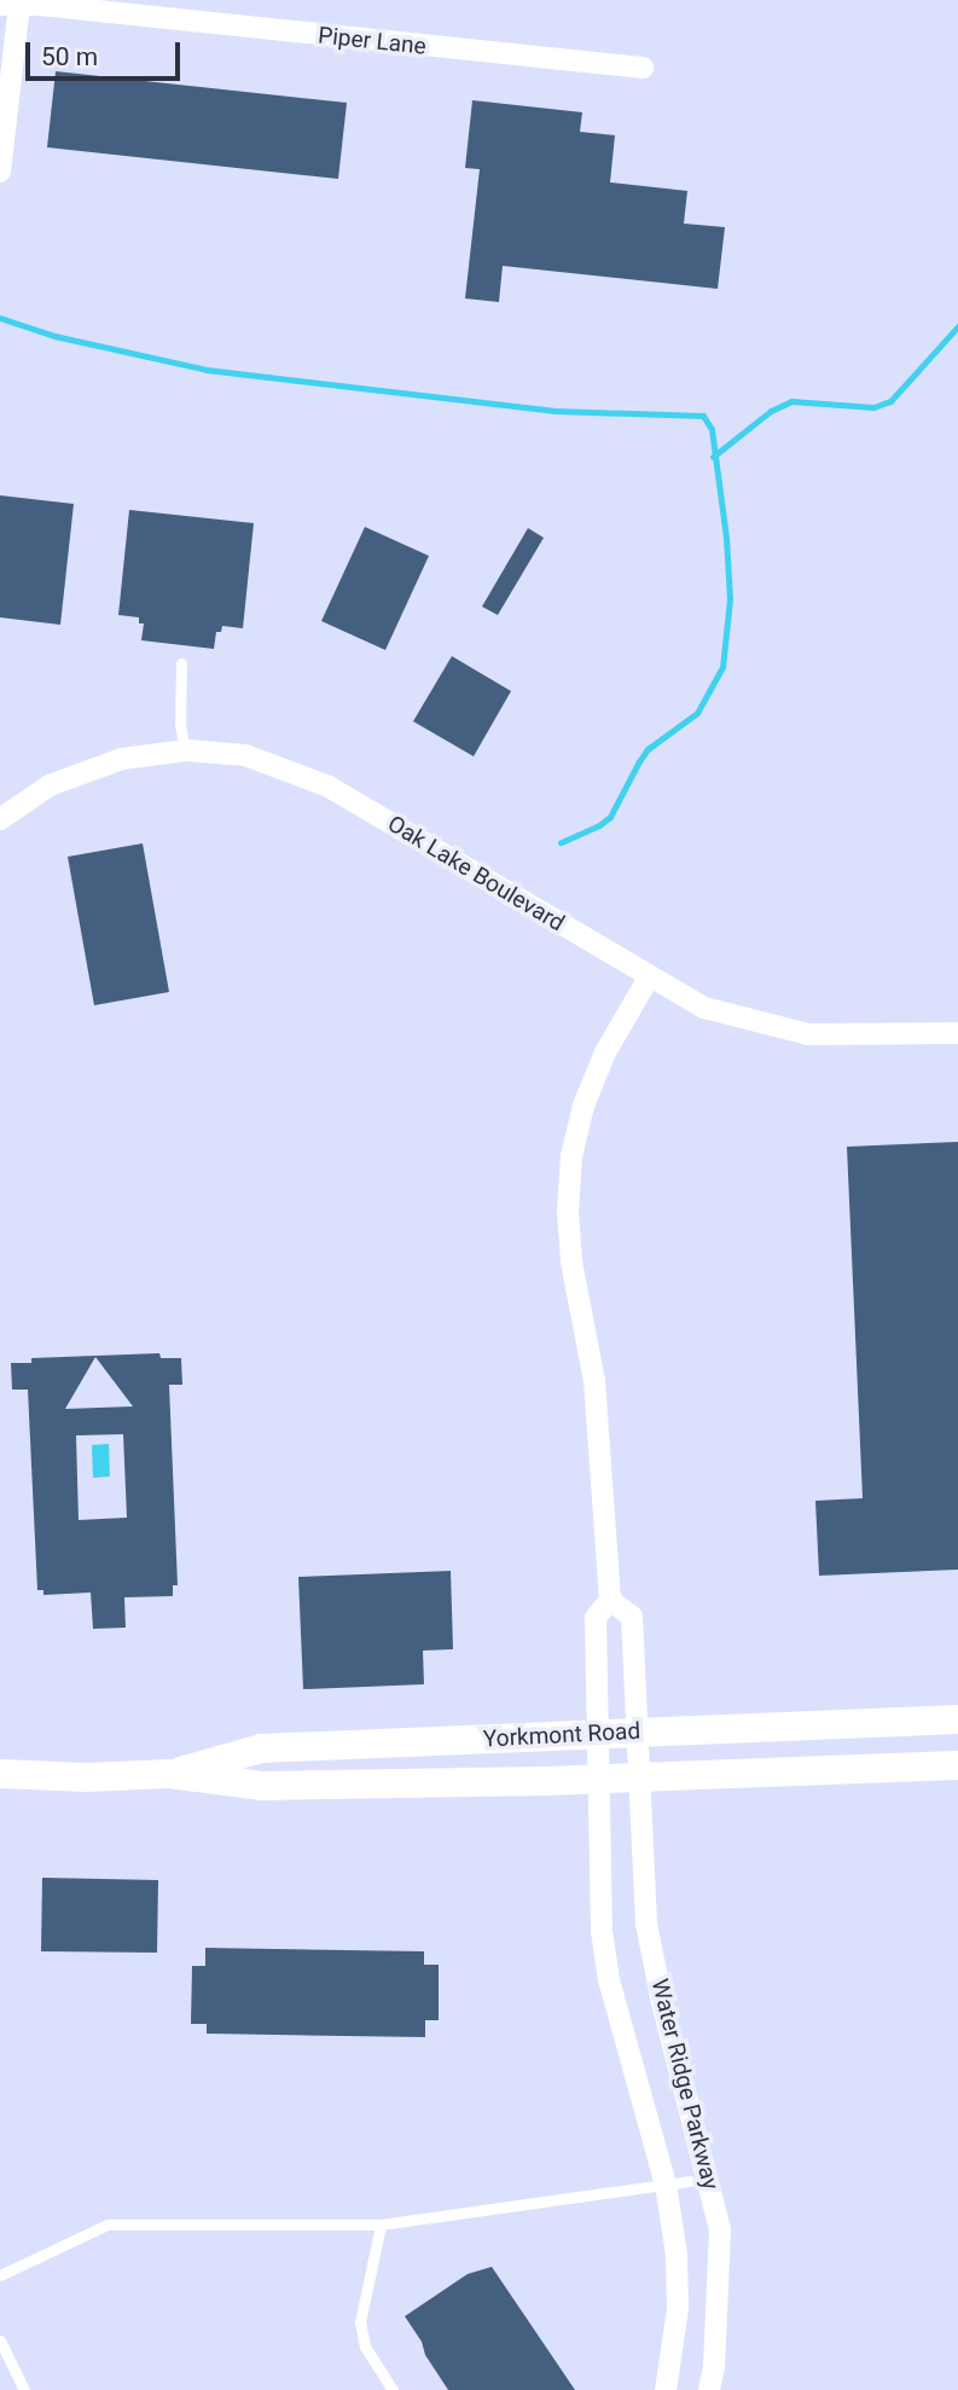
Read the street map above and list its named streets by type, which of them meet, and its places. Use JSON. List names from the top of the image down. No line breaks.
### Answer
{"streets":{"street":["Piper Lane","Oak Lake Boulevard","Yorkmont Road","Water Ridge Parkway"]},"crossings":[["Yorkmont Road","Water Ridge Parkway"]],"scale_bar":"50 m"}
